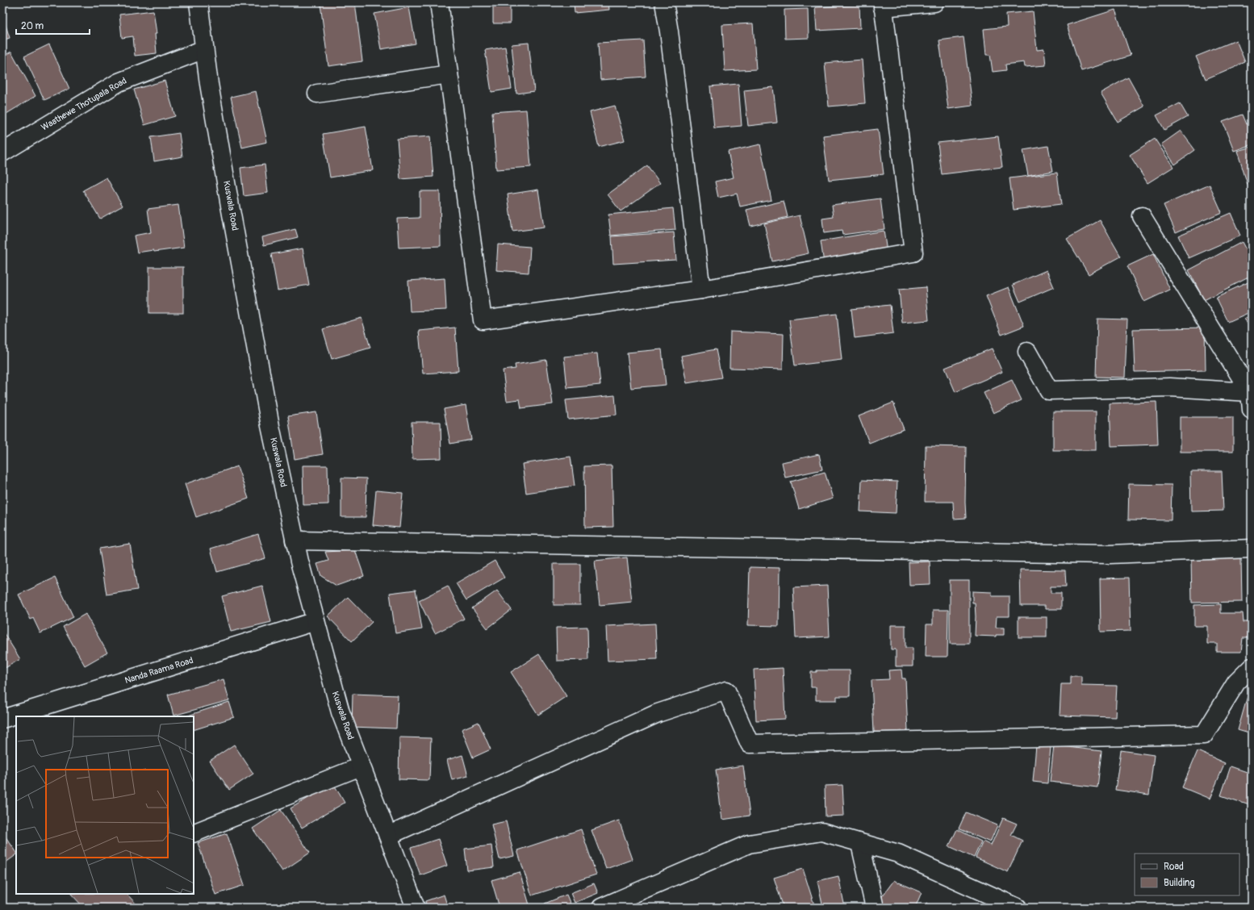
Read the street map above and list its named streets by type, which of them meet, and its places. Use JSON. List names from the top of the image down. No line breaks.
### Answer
{"streets":{"street":["Waathewe Thotupala Road","Kuswala Road","Nanda Raama Road"]},"crossings":[["Waathewe Thotupala Road","Kuswala Road"],["Kuswala Road","Nanda Raama Road"]],"legend":["Road","Building"],"scale_bar":"20 m"}
